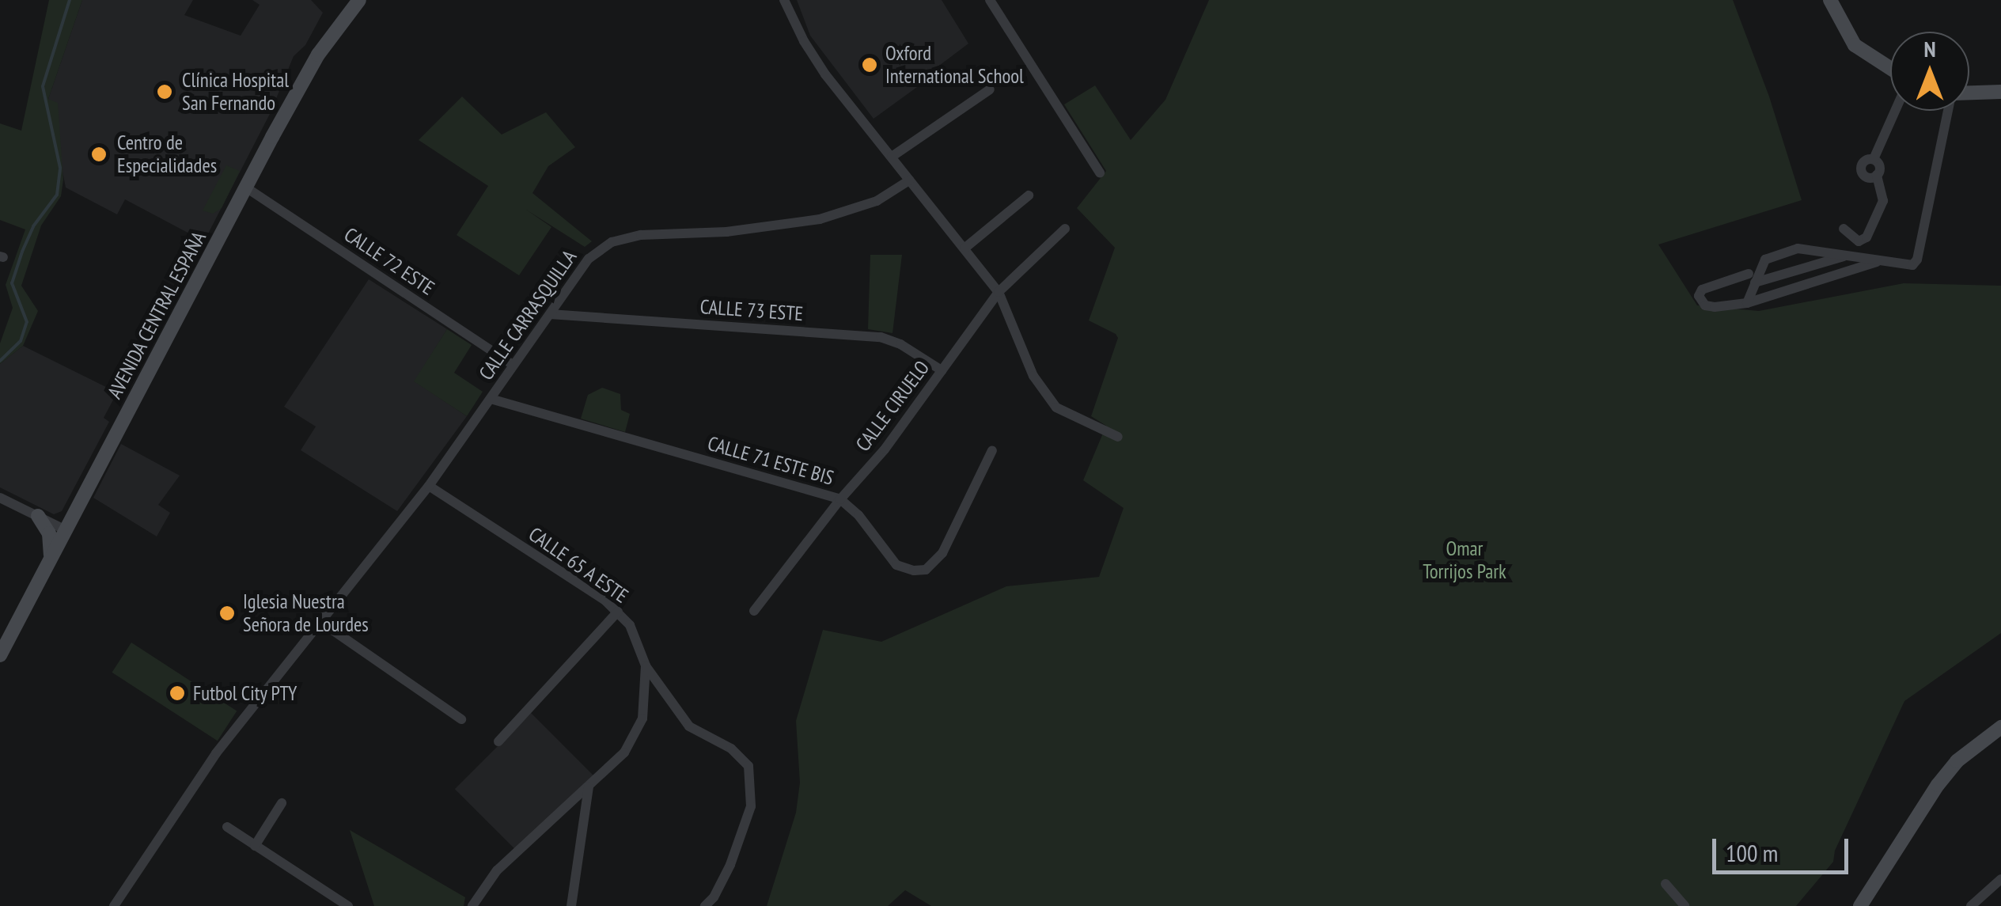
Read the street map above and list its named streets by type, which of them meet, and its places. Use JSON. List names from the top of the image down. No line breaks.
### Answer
{"streets":{"main road":["AVENIDA CENTRAL ESPAÑA"],"street":["CALLE 72 ESTE","CALLE 73 ESTE","CALLE CARRASQUILLA","CALLE CIRUELO","CALLE 71 ESTE BIS","CALLE 65 A ESTE"]},"crossings":[["CALLE 72 ESTE","AVENIDA CENTRAL ESPAÑA"],["CALLE 72 ESTE","CALLE CARRASQUILLA"],["CALLE 73 ESTE","CALLE CARRASQUILLA"],["CALLE 73 ESTE","CALLE CIRUELO"],["CALLE CARRASQUILLA","CALLE 71 ESTE BIS"],["CALLE CARRASQUILLA","CALLE 65 A ESTE"],["CALLE CIRUELO","CALLE 71 ESTE BIS"]],"parks":["Omar Torrijos Park"],"places":["Oxford International School","Clínica Hospital San Fernando","Centro de Especialidades","Iglesia Nuestra Señora de Lourdes","Futbol City PTY"],"scale_bar":"100 m","north":"top"}
